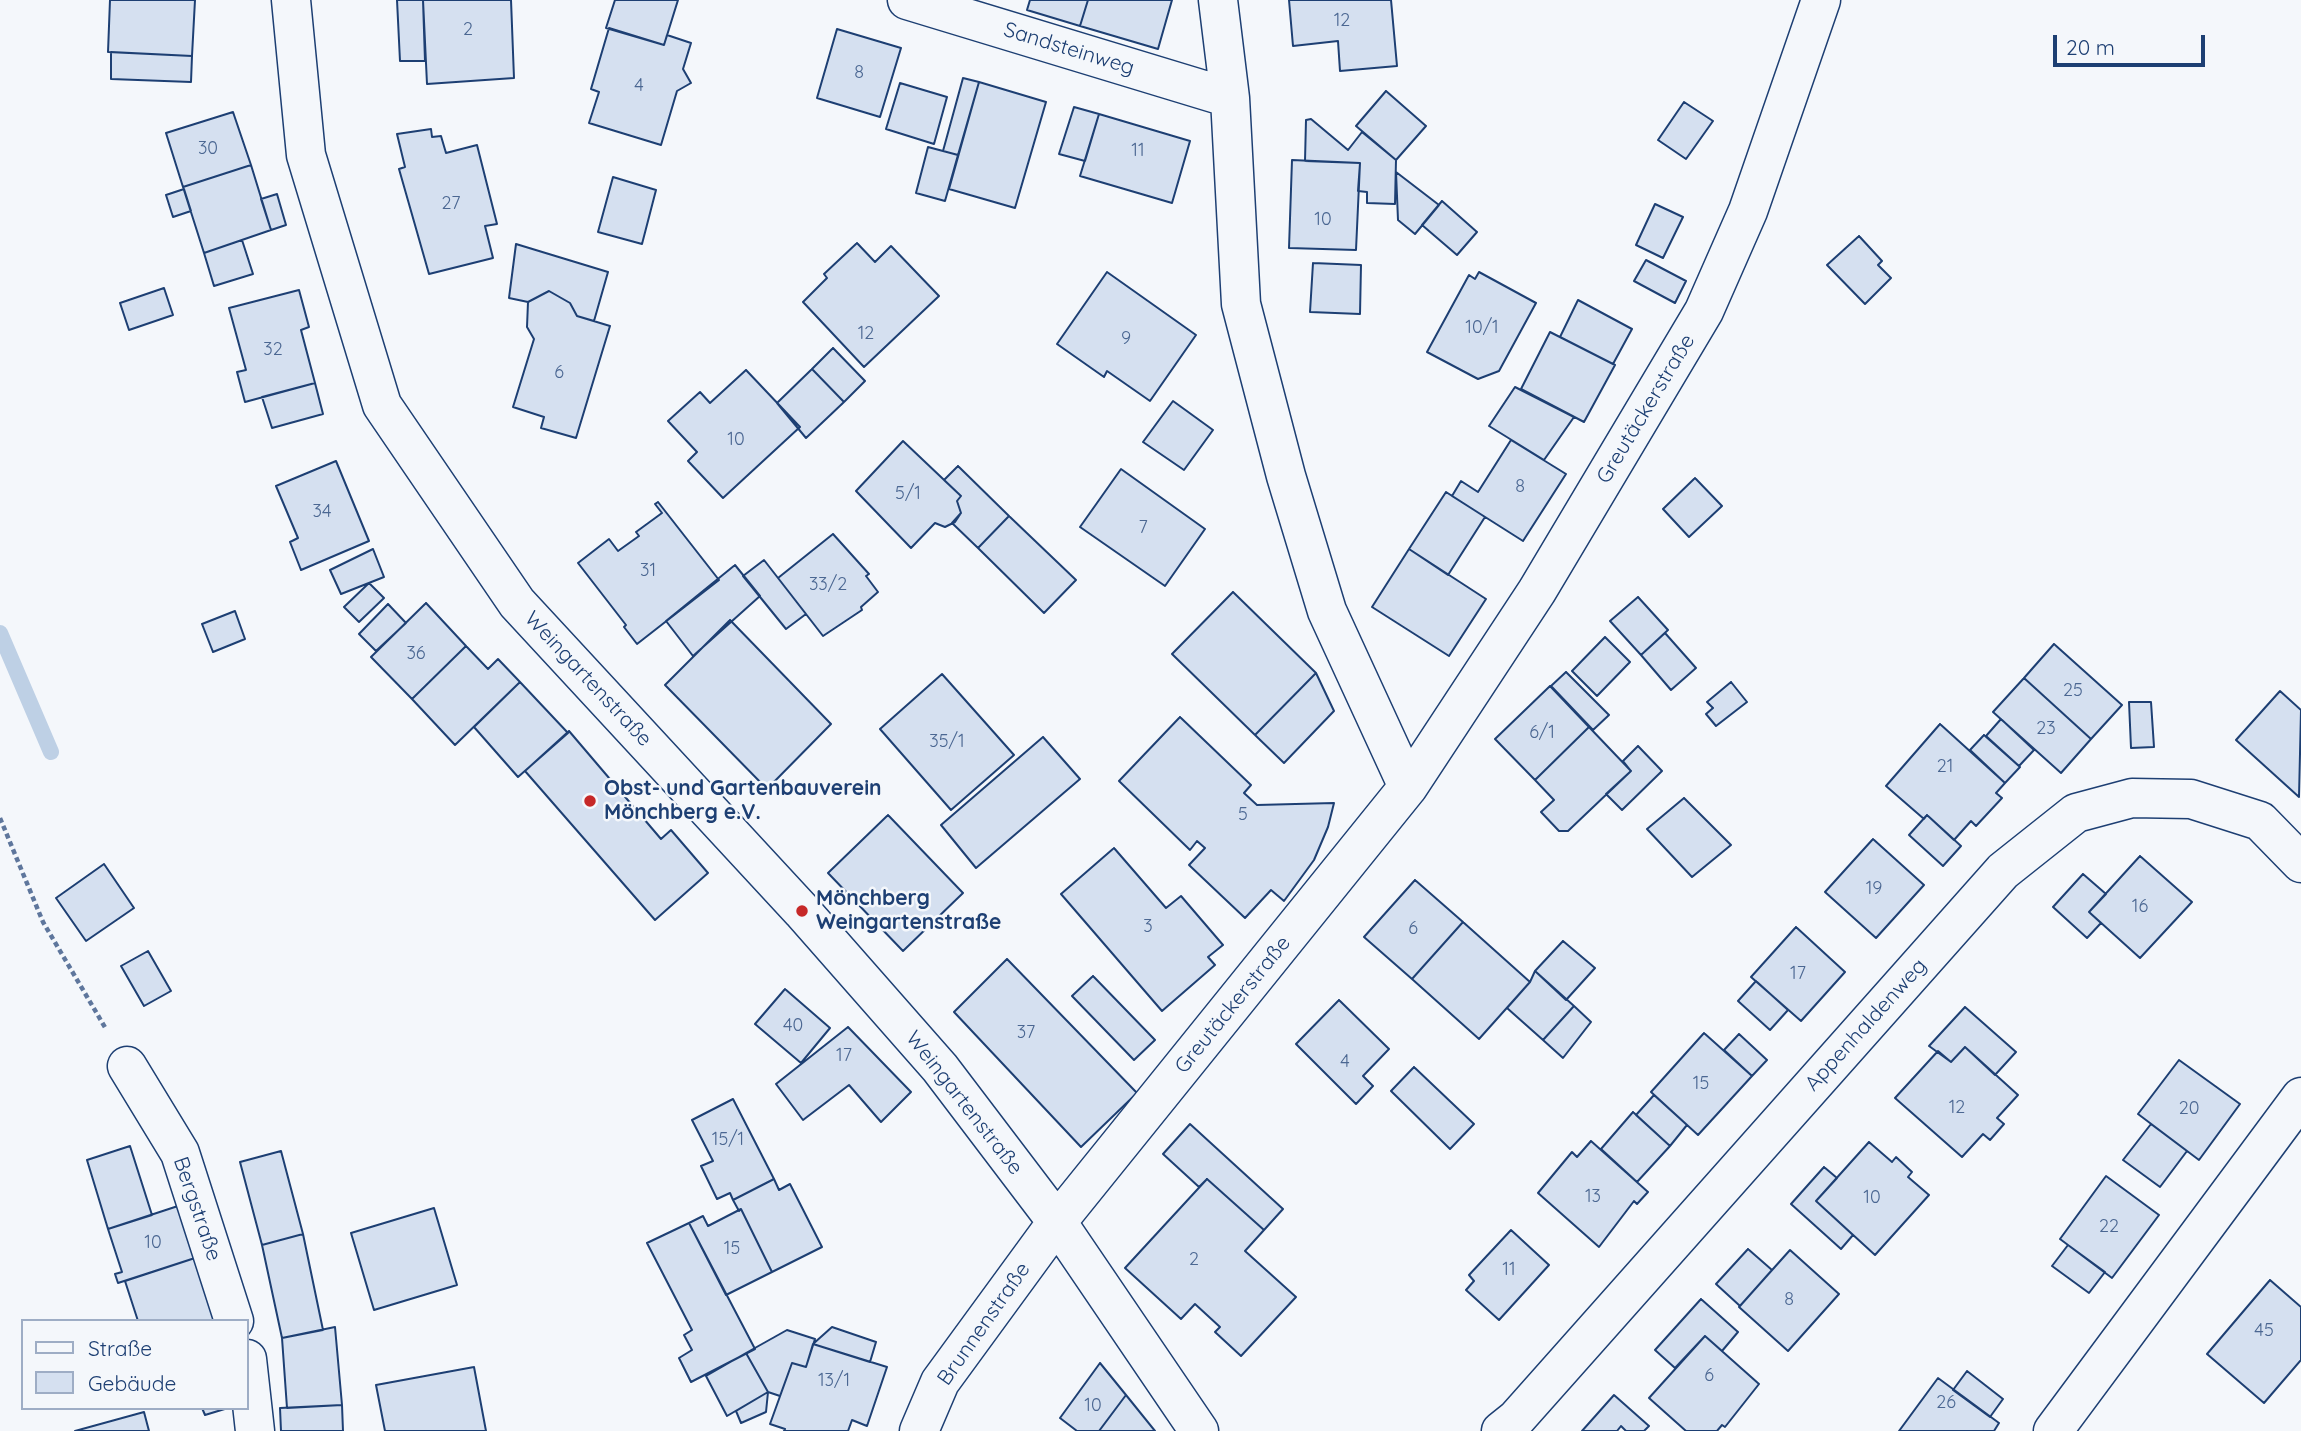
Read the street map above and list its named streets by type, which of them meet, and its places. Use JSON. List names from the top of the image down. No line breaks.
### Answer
{"streets":{"street":["Sandsteinweg","Greutäckerstraße","Weingartenstraße","Appenhaldenweg","Bergstraße","Brunnenstraße"]},"crossings":[["Greutäckerstraße","Weingartenstraße"],["Greutäckerstraße","Brunnenstraße"],["Weingartenstraße","Brunnenstraße"]],"places":["Obst- und Gartenbauverein Mönchberg e.V.","Mönchberg Weingartenstraße"],"house_numbers":["12","2","8","4","30","11","27","10","10/1","12","9","32","6","10","8","5/1","34","7","31","33/2","36","25","23","6/1","35/1","21","5","19","16","3","6","17","40","37","17","4","15","12","20","15/1","13","10","22","10","15","2","11","8","45","6","13/1","26","10"],"legend":["Straße","Gebäude"],"scale_bar":"20 m"}
